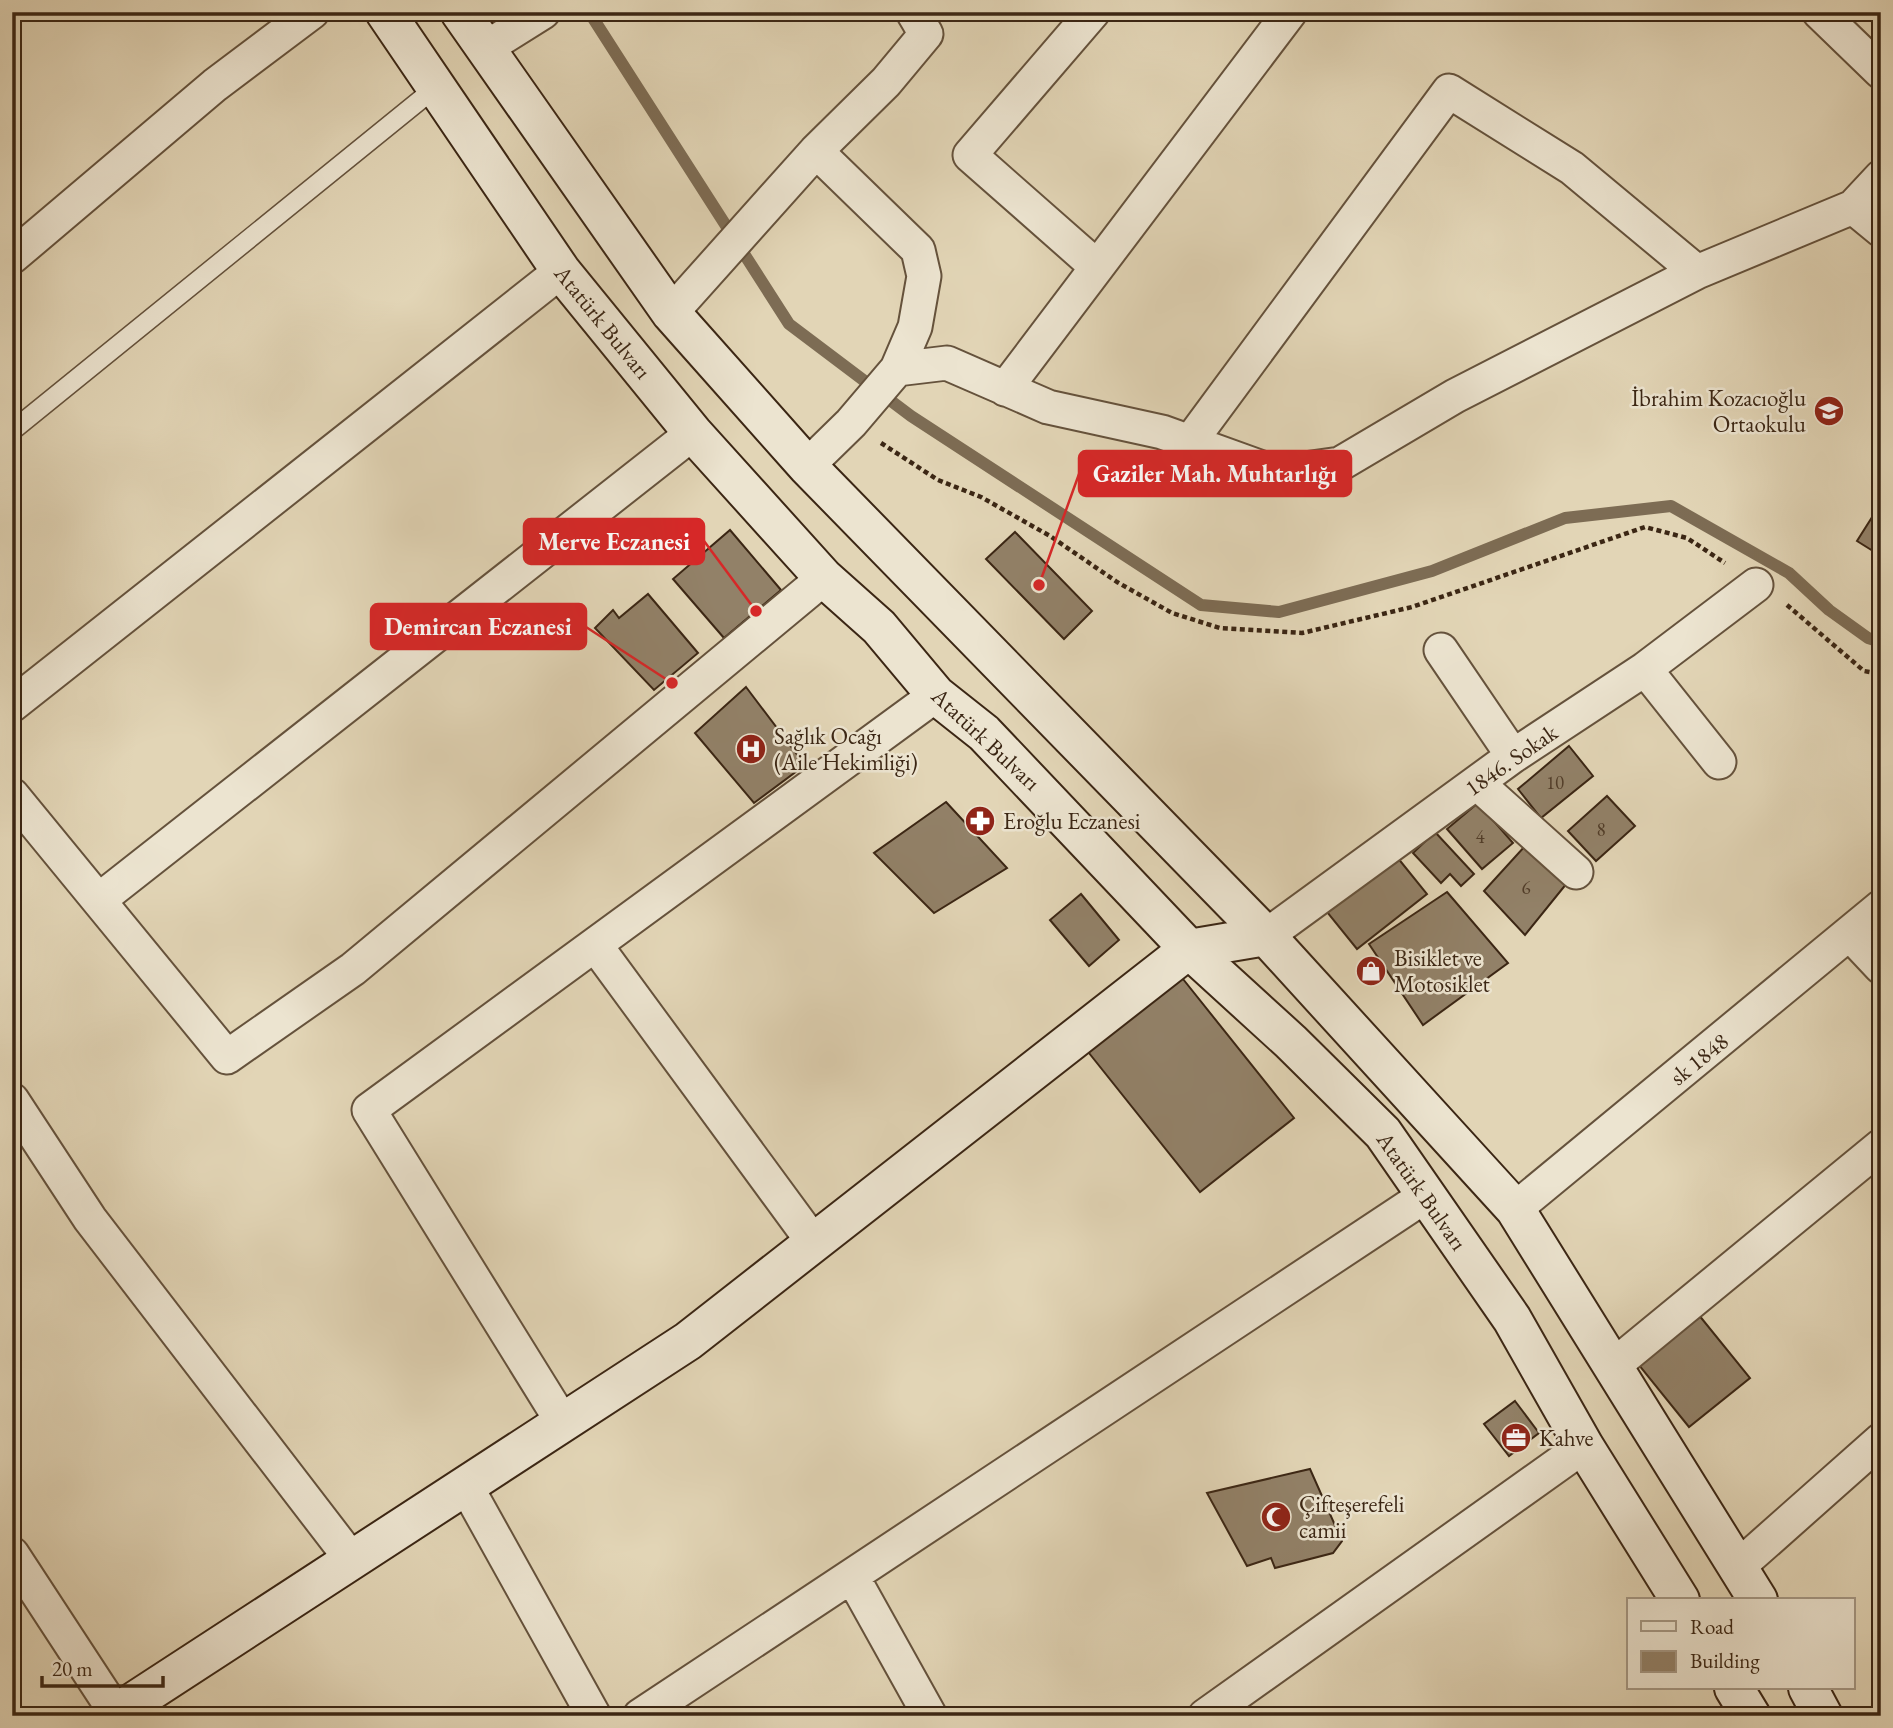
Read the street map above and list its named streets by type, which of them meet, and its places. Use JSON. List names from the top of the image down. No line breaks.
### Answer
{"streets":{"main road":["Atatürk Bulvarı"],"street":["1846. Sokak","sk 1848"]},"places":{"school or university":["İbrahim Kozacıoğlu Ortaokulu"],"other":["Gaziler Mah. Muhtarlığı","Merve Eczanesi","Demircan Eczanesi"],"hospital":["Sağlık Ocağı (Aile Hekimliği)"],"pharmacy":["Eroğlu Eczanesi"],"shop":["Bisiklet ve Motosiklet"],"office":["Kahve"],"mosque":["Çifteşerefeli camii"]},"house_numbers":["10","8","4","6"],"legend":["Road","Building"],"scale_bar":"20 m"}
